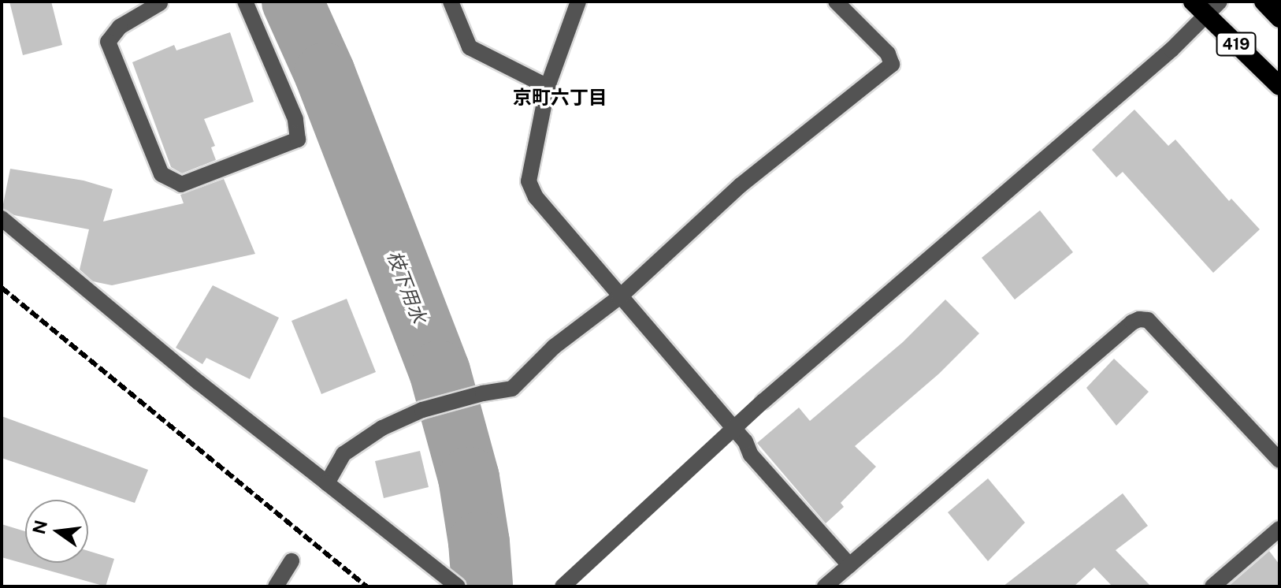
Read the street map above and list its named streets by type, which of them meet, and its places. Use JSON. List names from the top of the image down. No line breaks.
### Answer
{"streets":{"highway":["419"]},"districts":["京町六丁目"],"water":["枝下用水"],"north":"left"}
